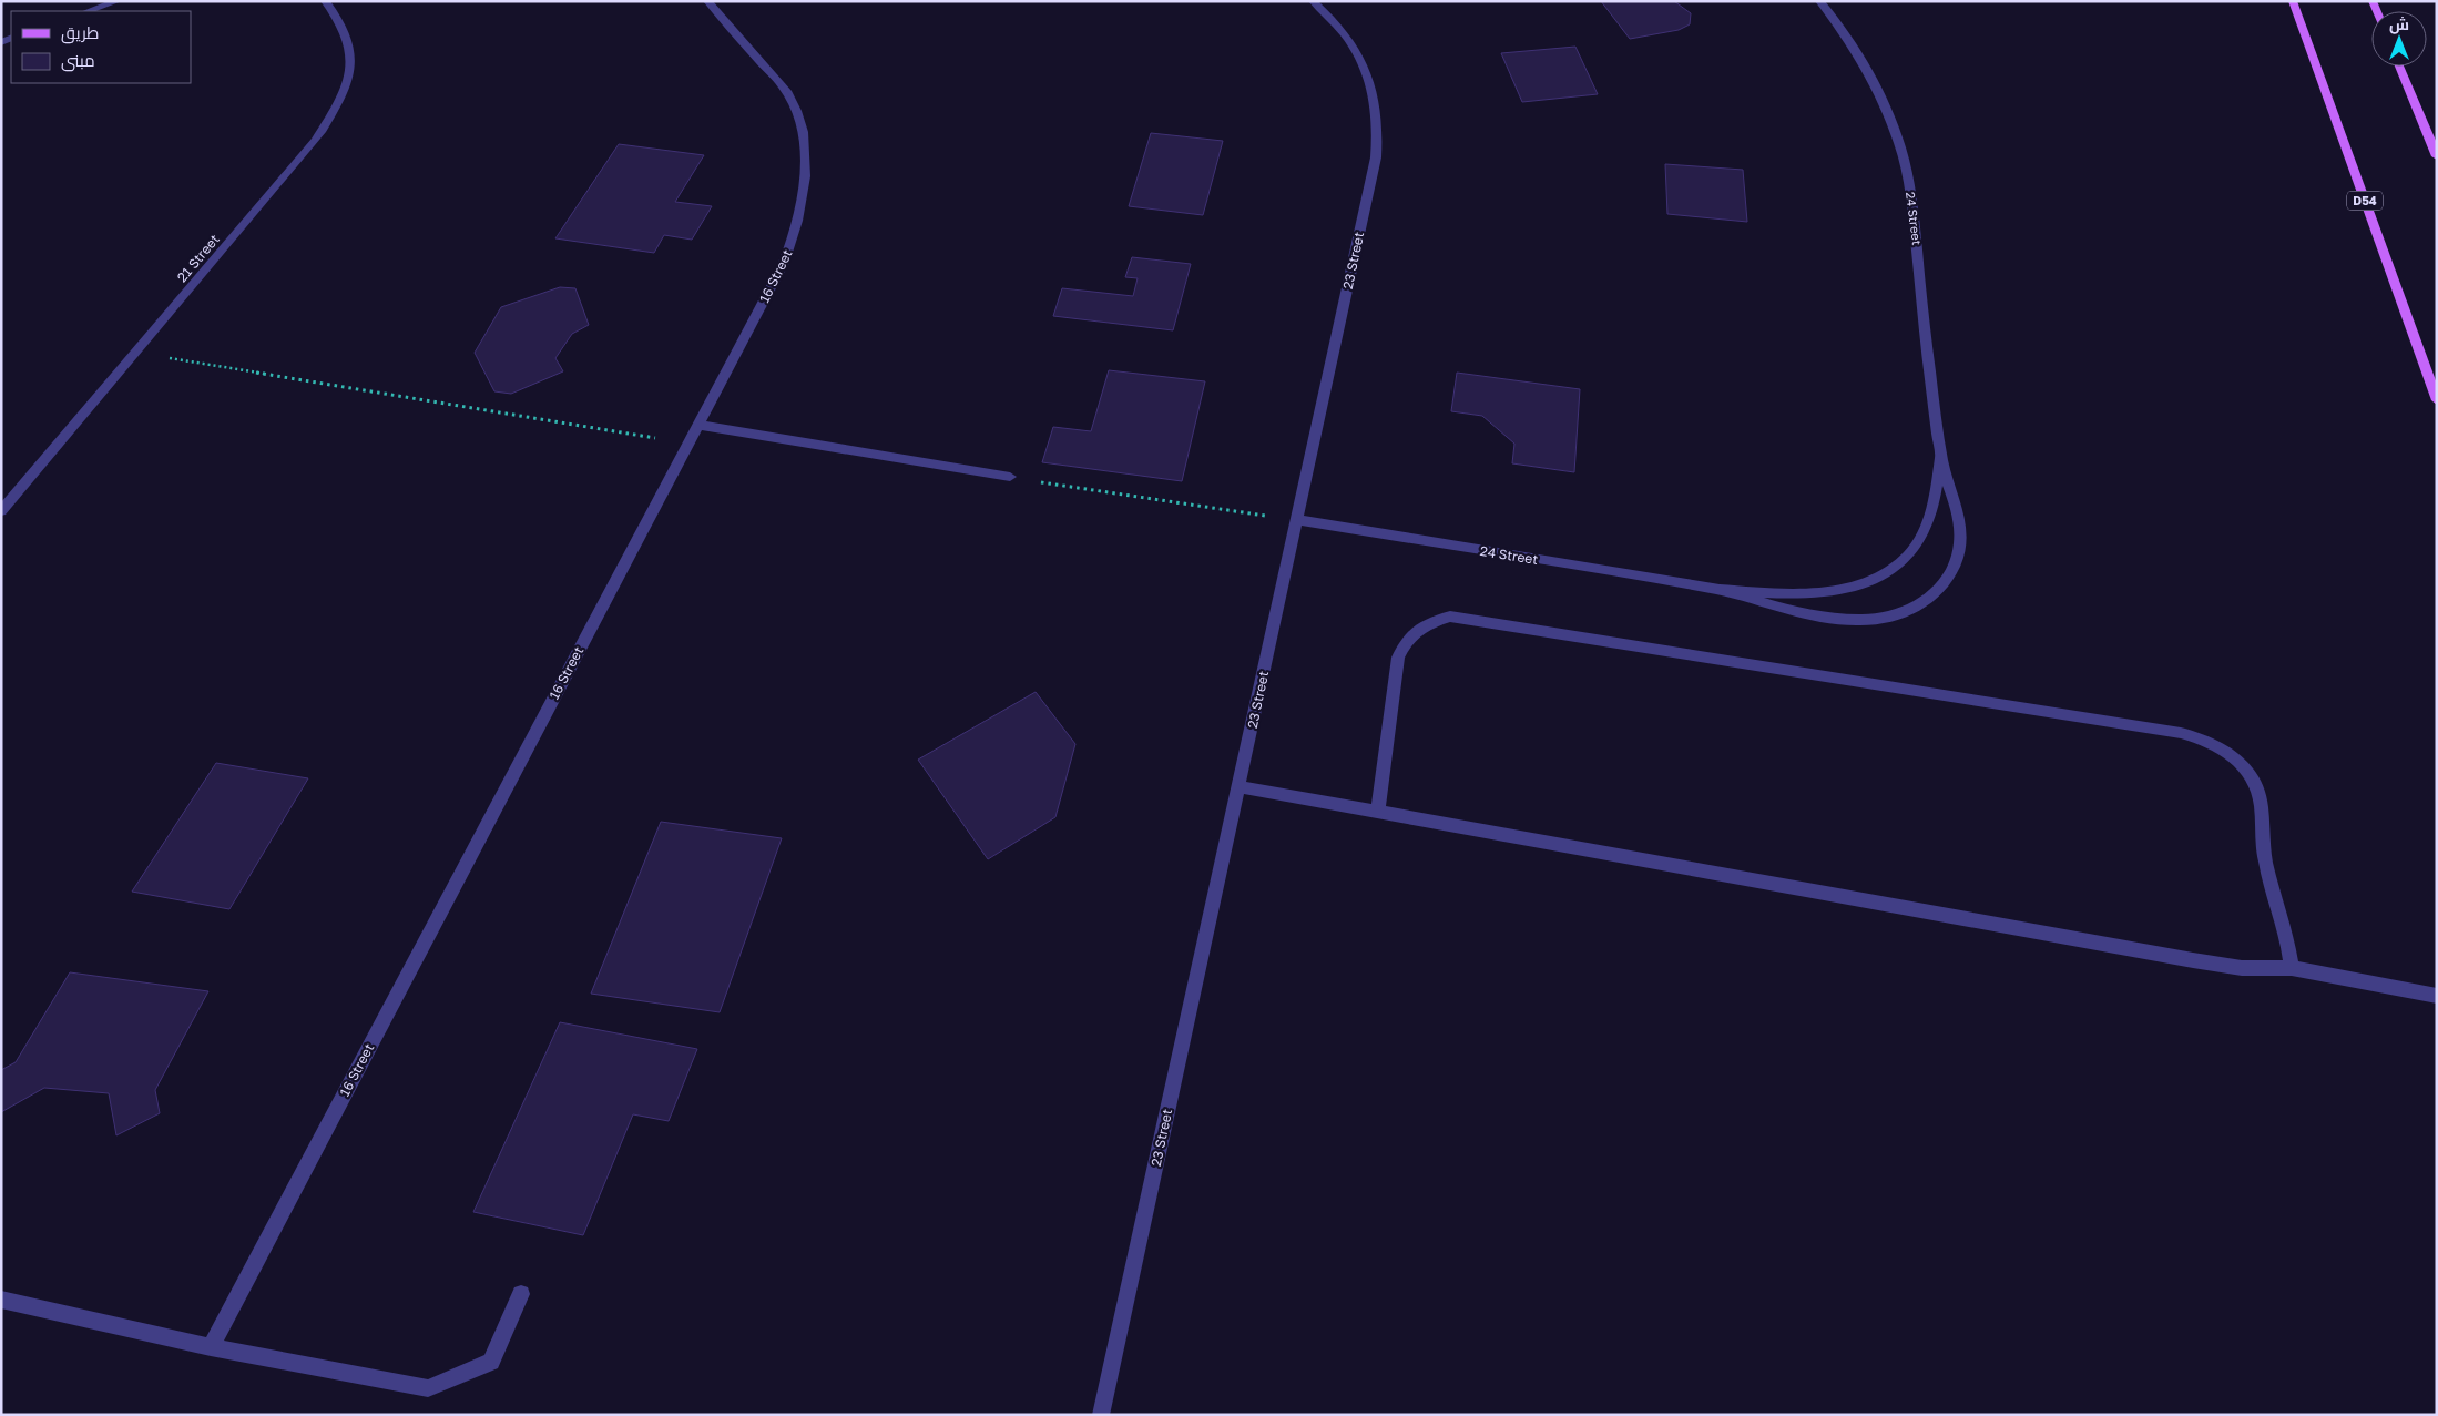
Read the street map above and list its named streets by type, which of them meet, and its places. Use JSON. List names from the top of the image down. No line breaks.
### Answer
{"streets":{"main road":["D54"],"street":["24 Street","21 Street","23 Street","16 Street"]},"crossings":[["24 Street","23 Street"]],"legend":["طريق","مبنى"],"north":"top"}
